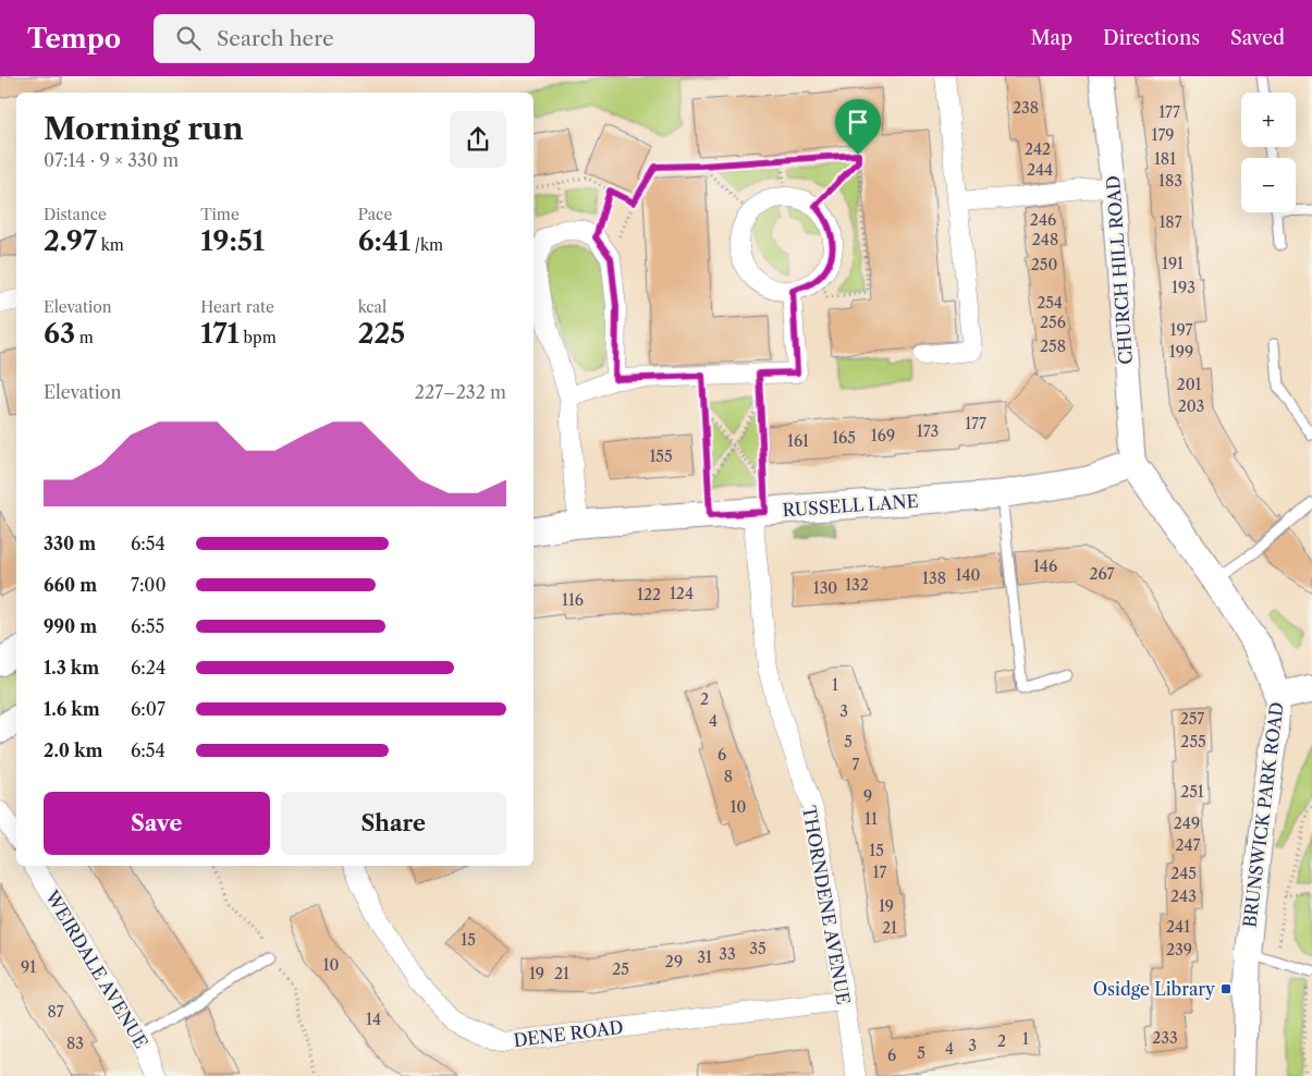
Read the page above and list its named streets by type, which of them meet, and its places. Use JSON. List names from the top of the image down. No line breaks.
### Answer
{"streets":{"main road":["RUSSELL LANE","BRUNSWICK PARK ROAD"],"street":["CHURCH HILL ROAD","THORNDENE AVENUE","WEIRDALE AVENUE","DENE ROAD"]},"crossings":[["CHURCH HILL ROAD","RUSSELL LANE"],["CHURCH HILL ROAD","BRUNSWICK PARK ROAD"],["RUSSELL LANE","BRUNSWICK PARK ROAD"],["RUSSELL LANE","THORNDENE AVENUE"],["THORNDENE AVENUE","DENE ROAD"]],"places":{"transit":["Osidge Library"]},"house_numbers":["238","177","179","242","181","244","183","246","187","248","191","250","193","254","256","197","258","199","201","203","177","173","169","165","161","155","146","267","140","138","132","130","124","122","116","1","2","3","257","4","5","255","6","7","8","251","9","10","11","249","247","15","17","245","243","19","241","21","15","35","239","33","31","29","10","91","25","19","21","87","14","233","1","2","83","3","4","5","6"],"page":{"header":"Tempo","search":"Search here","nav":["Map","Directions","Saved"],"map_buttons":["+","−"],"heading":["Morning run","07:14 · 9 × 330 m"],"stats":[["Distance","2.97 km"],["Time","19:51"],["Pace","6:41 /km"],["Elevation","63 m"],["Heart rate","171 bpm"],["kcal","225"]],"chart":["Elevation","227–232 m"],"list":[{"name":"330 m","note":"6:54"},{"name":"660 m","note":"7:00"},{"name":"990 m","note":"6:55"},{"name":"1.3 km","note":"6:24"},{"name":"1.6 km","note":"6:07"},{"name":"2.0 km","note":"6:54"}],"buttons":["Save","Share"]}}
